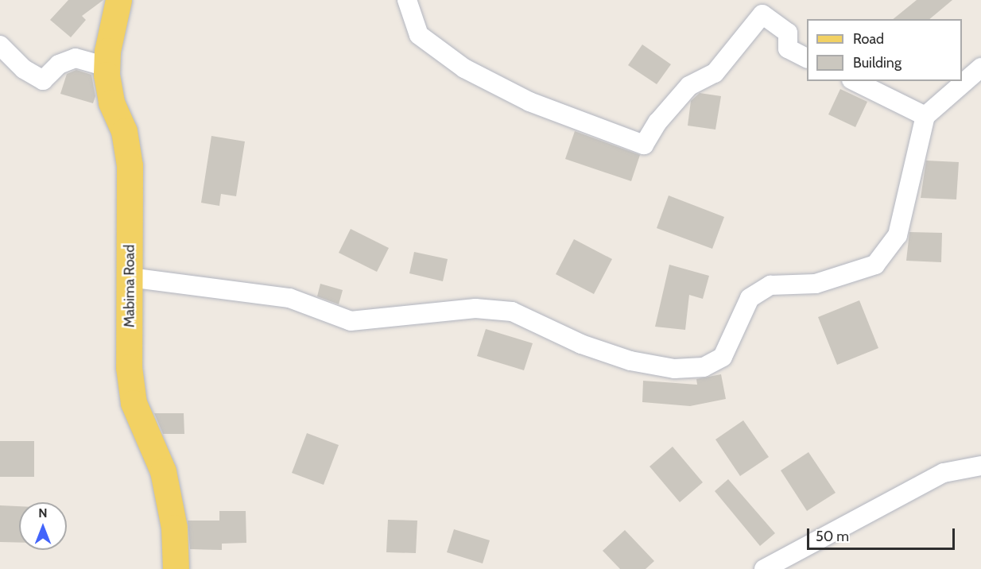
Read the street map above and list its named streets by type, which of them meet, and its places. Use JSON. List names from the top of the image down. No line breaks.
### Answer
{"streets":{"main road":["Mabima Road"]},"legend":["Road","Building"],"scale_bar":"50 m","north":"top"}
